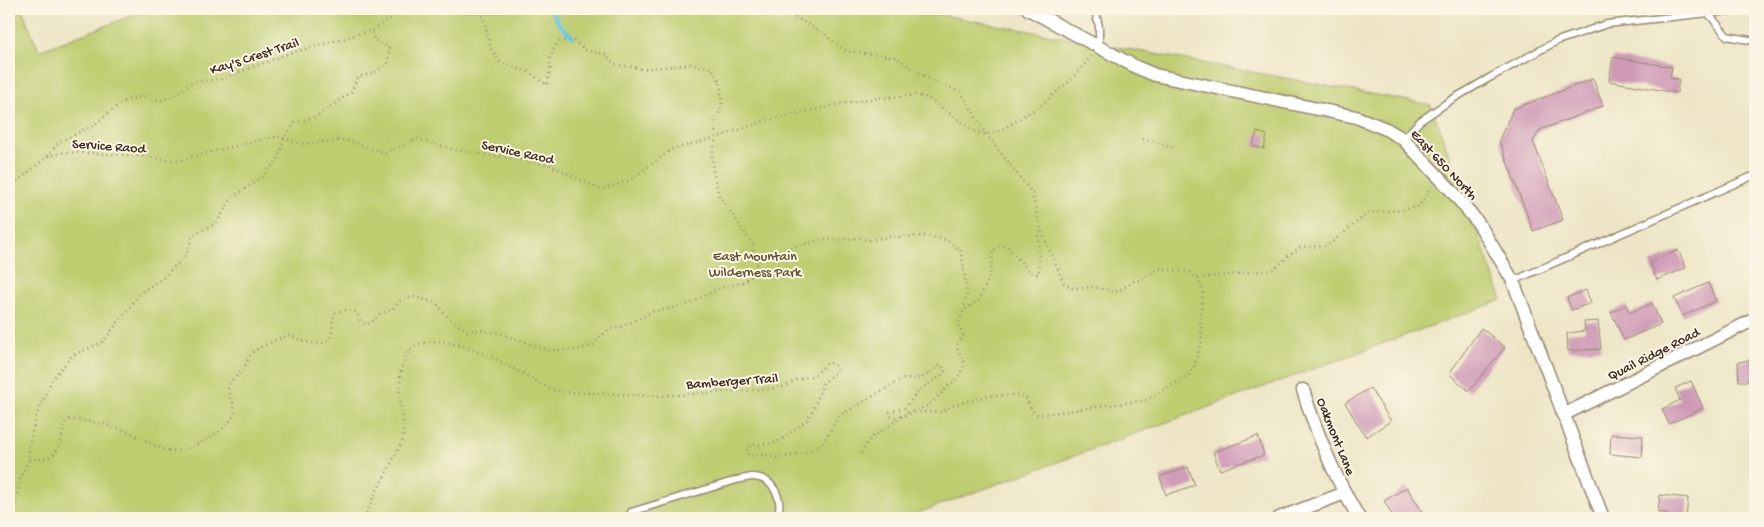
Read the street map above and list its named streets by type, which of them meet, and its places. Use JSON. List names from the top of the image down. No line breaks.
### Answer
{"streets":{"street":["East 650 North","Quail Ridge Road","Oakmont Lane"],"path":["Kay's Crest Trail","Service Raod","Bamberger Trail"]},"crossings":[["Kay's Crest Trail","Service Raod"],["East 650 North","Quail Ridge Road"]],"parks":["East Mountain Wilderness Park"]}
